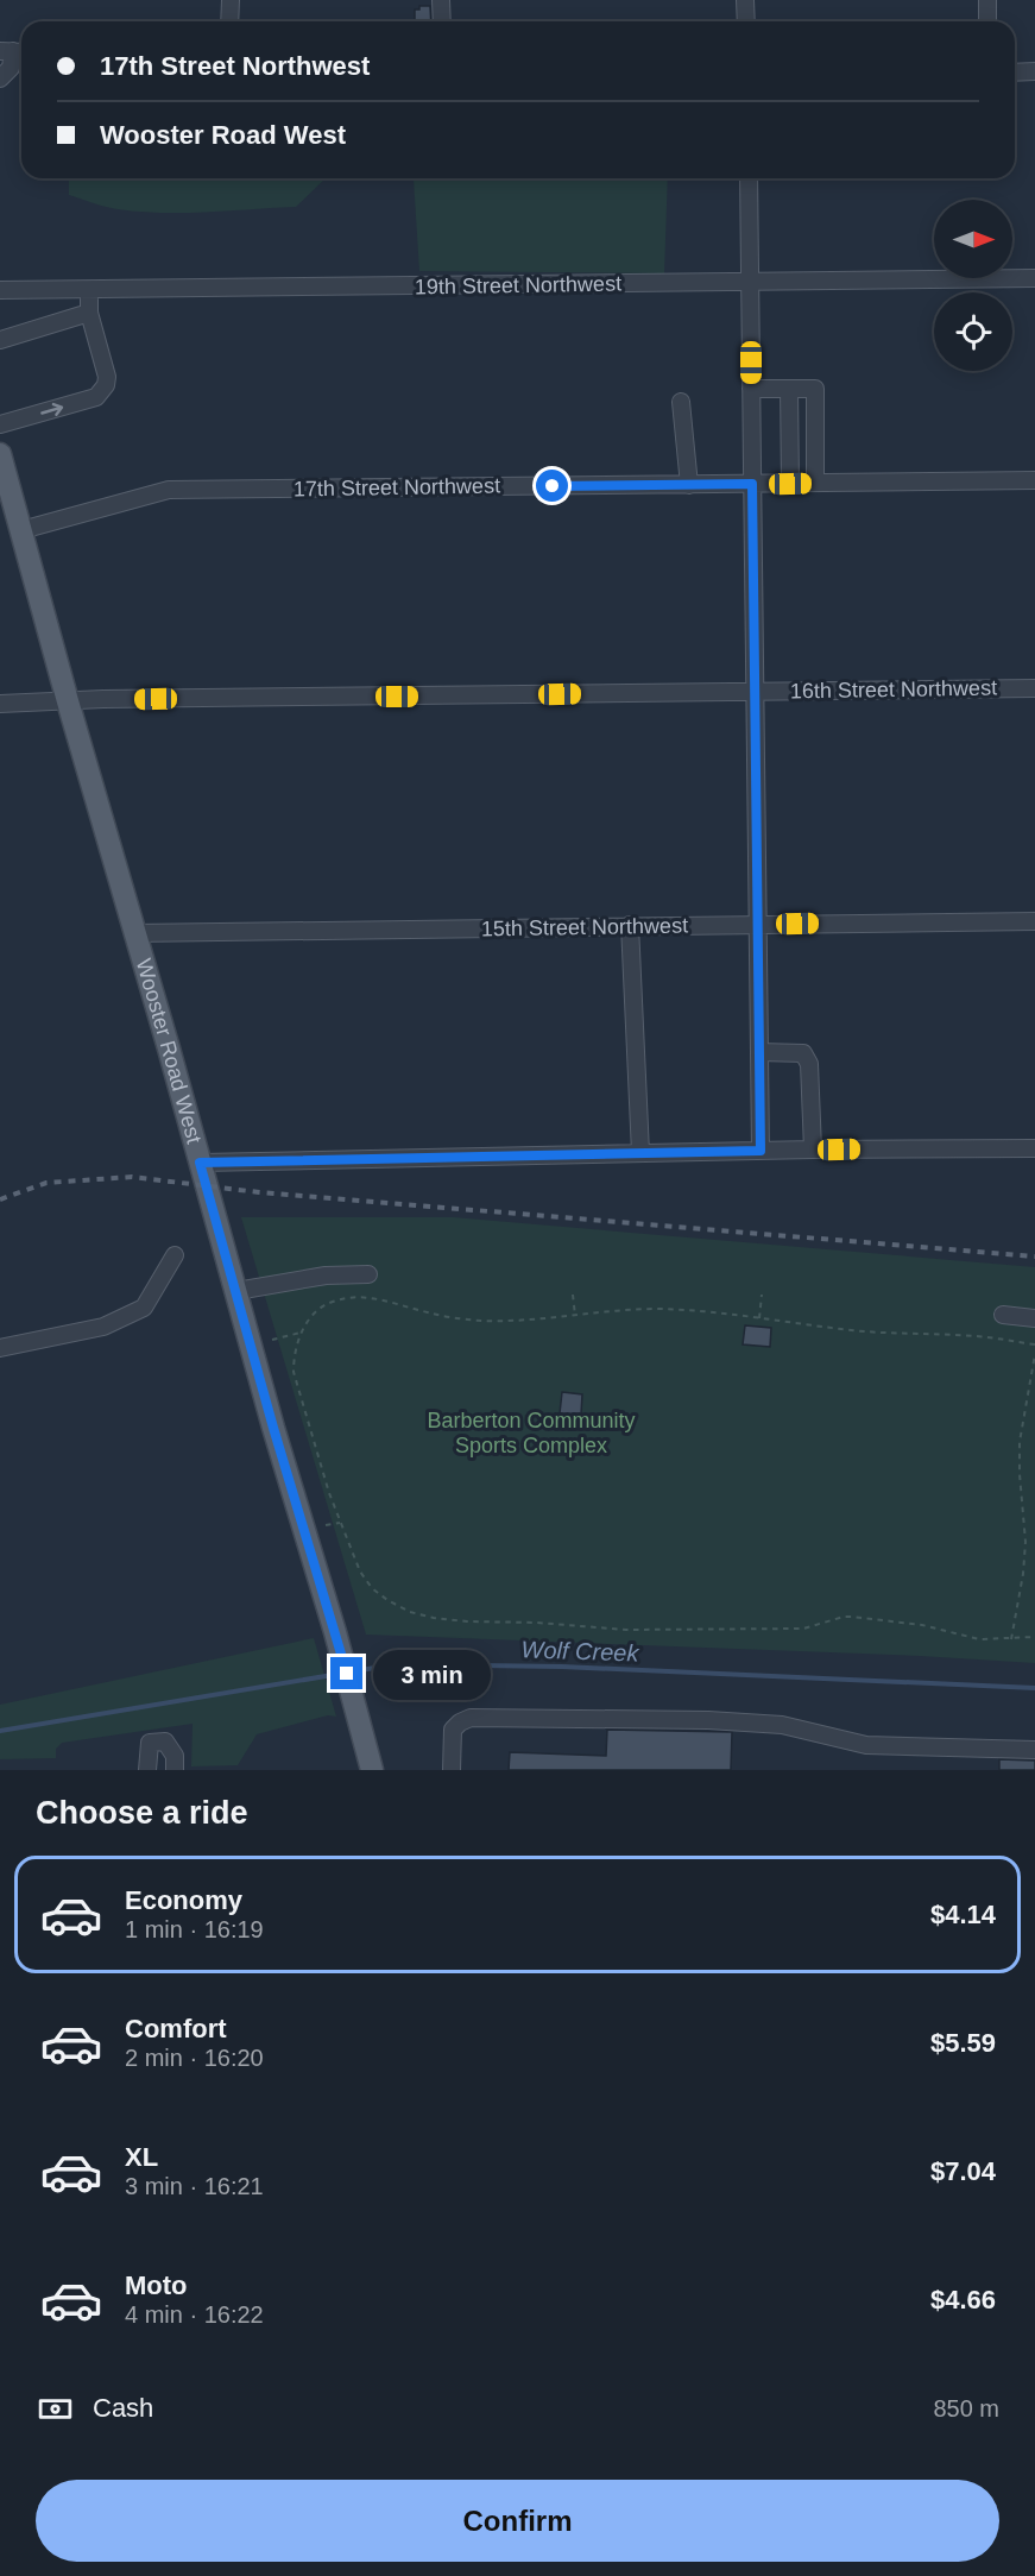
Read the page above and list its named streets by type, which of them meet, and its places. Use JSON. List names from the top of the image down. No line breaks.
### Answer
{"streets":{"main road":["Wooster Road West"],"street":["19th Street Northwest","17th Street Northwest","16th Street Northwest","15th Street Northwest"]},"crossings":[["17th Street Northwest","Wooster Road West"],["16th Street Northwest","Wooster Road West"],["15th Street Northwest","Wooster Road West"]],"water":["Wolf Creek"],"parks":["Barberton Community Sports Complex"],"north":"right","page":{"banner":["17th Street Northwest","Wooster Road West"],"bubble":"3 min","heading":"Choose a ride","list":[{"name":"Economy","note":"1 min · 16:19","value":"$4.14"},{"name":"Comfort","note":"2 min · 16:20","value":"$5.59"},{"name":"XL","note":"3 min · 16:21","value":"$7.04"},{"name":"Moto","note":"4 min · 16:22","value":"$4.66"}],"pay":["Cash","850 m"],"buttons":"Confirm"}}
